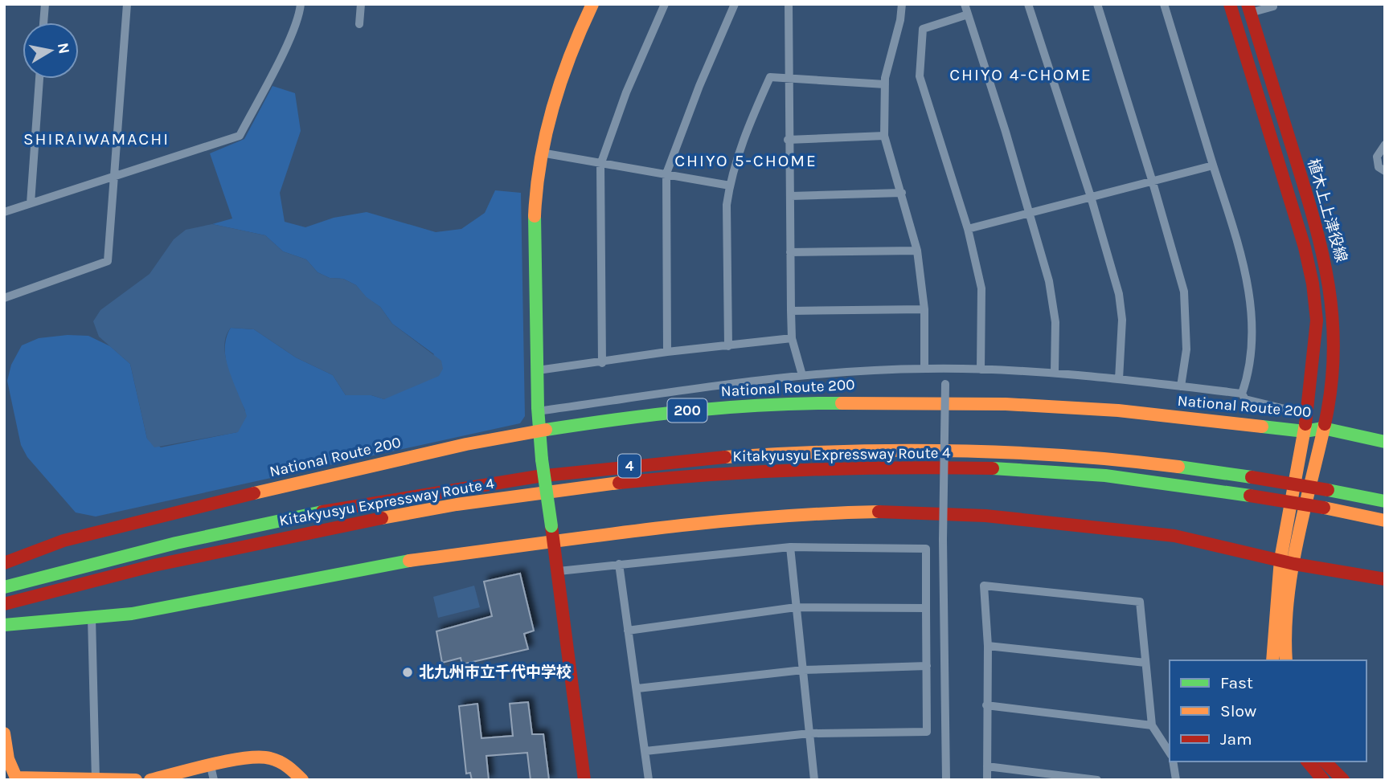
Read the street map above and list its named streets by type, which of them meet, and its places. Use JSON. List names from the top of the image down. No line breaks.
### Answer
{"streets":{"main road":["植木上上津役線","National Route 200","200","Kitakyusyu Expressway Route 4","4"]},"crossings":[["植木上上津役線","National Route 200"]],"districts":["CHIYO 4-CHOME","SHIRAIWAMACHI","CHIYO 5-CHOME"],"places":["北九州市立千代中学校"],"legend":["Fast","Slow","Jam"],"north":"right"}
